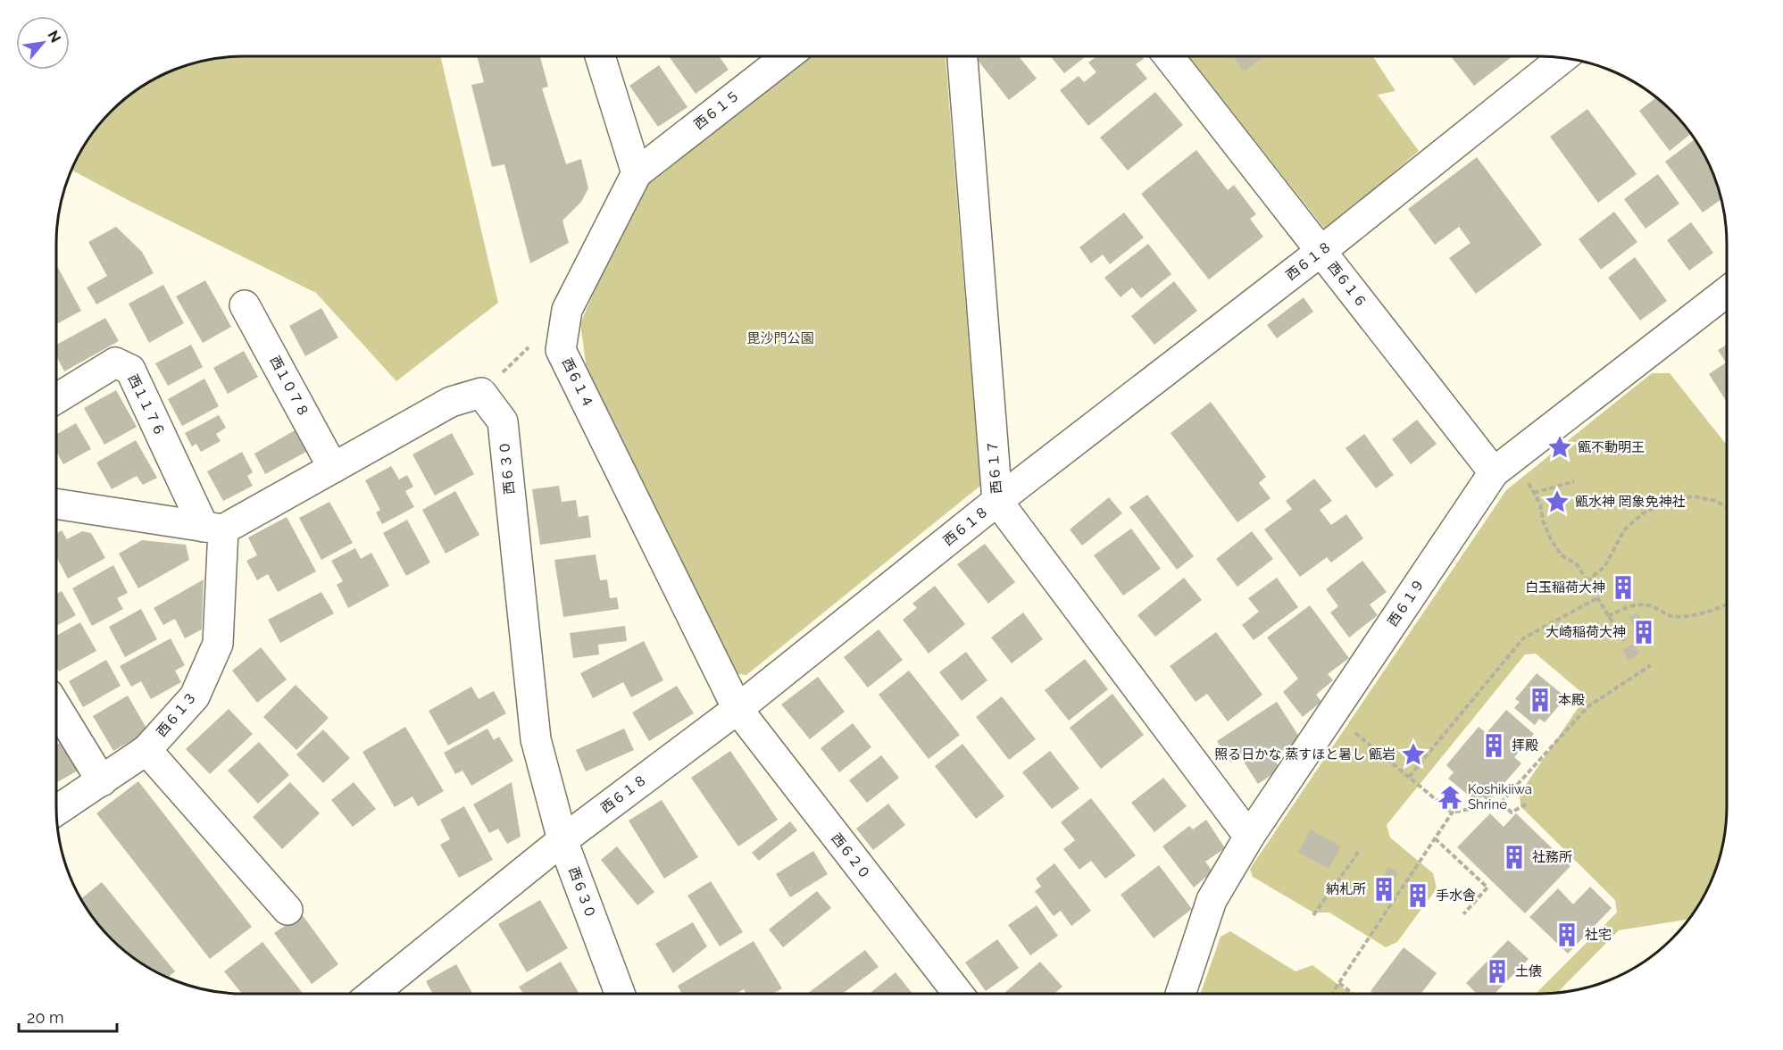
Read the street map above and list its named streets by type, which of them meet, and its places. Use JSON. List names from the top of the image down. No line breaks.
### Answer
{"streets":{"street":["西６１５","西６１８","西６１６","西６１４","西１０７８","西１１７６","西６１７","西６３０","西６１９","西６１３","西６２０"]},"crossings":[["西６１５","西６１４"],["西６１８","西６１６"],["西６１８","西６１４"],["西６１８","西６１７"],["西６１８","西６３０"],["西６１８","西６２０"],["西６１６","西６１９"],["西６１４","西６２０"],["西１１７６","西６１３"],["西６１７","西６１９"]],"parks":["毘沙門公園"],"places":{"place":["甑不動明王","甑水神 罔象免神社","照る日かな 蒸すほと暑し 甑岩"],"building":["白玉稲荷大神","大崎稲荷大神","本殿","拝殿","社務所","納札所","手水舎","社宅","土俵"],"temple":["Koshikiiwa Shrine"]},"scale_bar":"20 m","north":"top right"}
